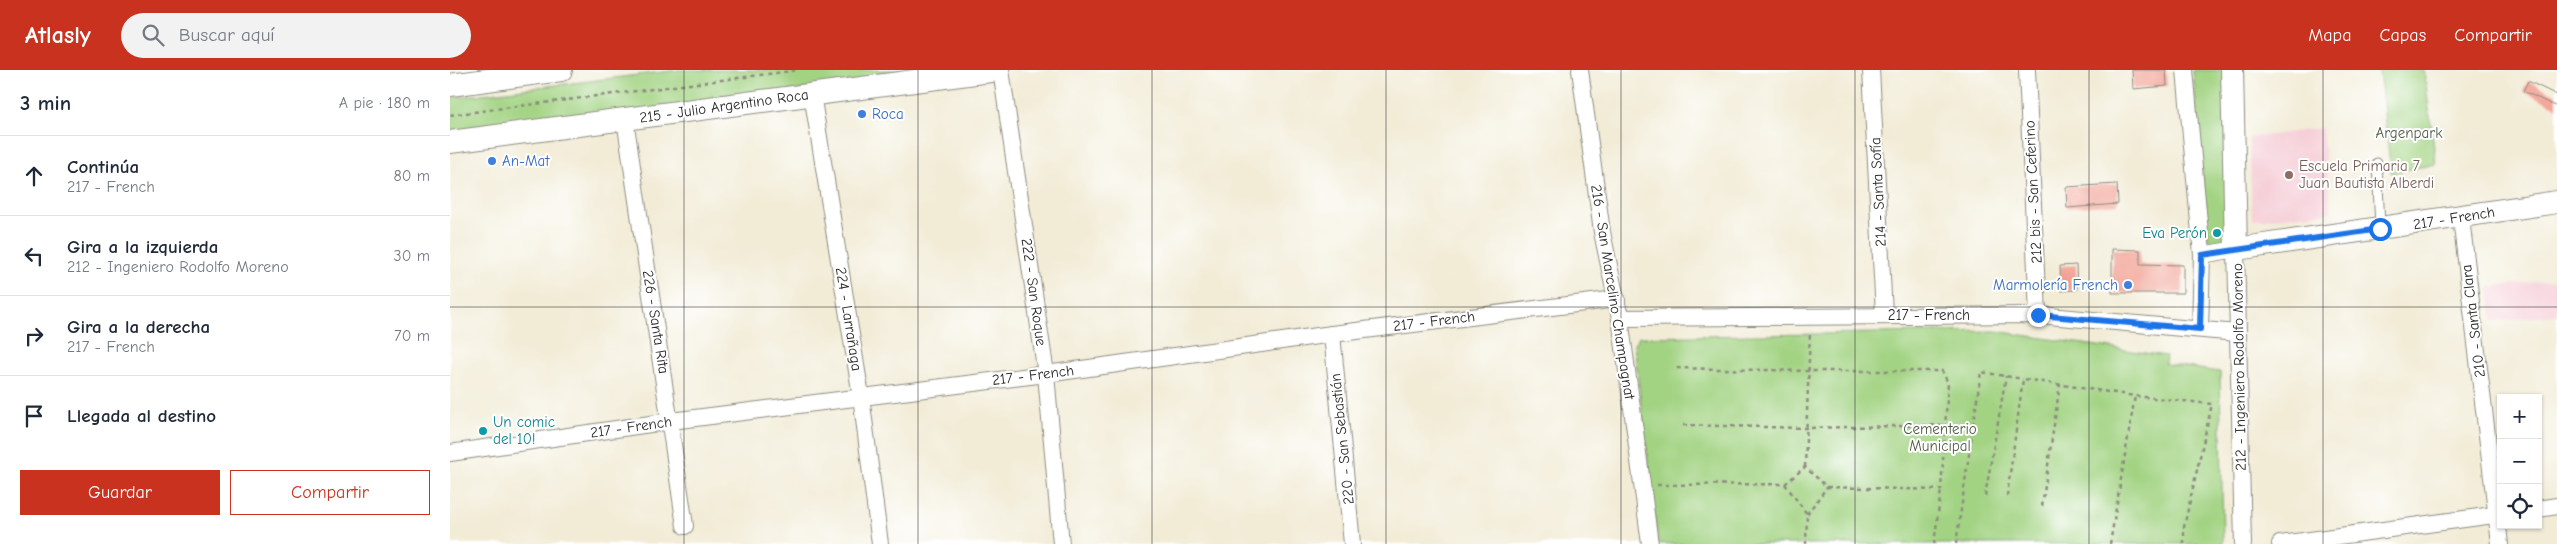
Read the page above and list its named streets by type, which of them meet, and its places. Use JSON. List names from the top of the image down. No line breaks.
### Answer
{"streets":{"street":["215 - Julio Argentino Roca","214 - Santa Sofía","212 bis - San Ceferino","217 - French","222 - San Roque","216 - San Marcelino Champagnat","224 - Larrañaga","210 - Santa Clara","226 - Santa Rita","212 - Ingeniero Rodolfo Moreno","220 - San Sebastián"]},"crossings":[["215 - Julio Argentino Roca","222 - San Roque"],["215 - Julio Argentino Roca","224 - Larrañaga"],["215 - Julio Argentino Roca","226 - Santa Rita"],["214 - Santa Sofía","217 - French"],["212 bis - San Ceferino","217 - French"],["217 - French","222 - San Roque"],["217 - French","216 - San Marcelino Champagnat"],["217 - French","224 - Larrañaga"],["217 - French","210 - Santa Clara"],["217 - French","226 - Santa Rita"],["217 - French","212 - Ingeniero Rodolfo Moreno"],["217 - French","220 - San Sebastián"]],"parks":["Argenpark","Cementerio Municipal"],"places":["Roca","An-Mat","Escuela Primaria 7 Juan Bautista Alberdi","Eva Perón","Marmolería French","Un comic del 10!"],"page":{"header":"Atlasly","search":"Buscar aquí","nav":["Mapa","Capas","Compartir"],"heading":["3 min","A pie · 180 m"],"list":[["Continúa","217 - French","80 m"],["Gira a la izquierda","212 - Ingeniero Rodolfo Moreno","30 m"],["Gira a la derecha","217 - French","70 m"],"Llegada al destino"],"map_buttons":["+","−"],"buttons":["Guardar","Compartir"]}}
